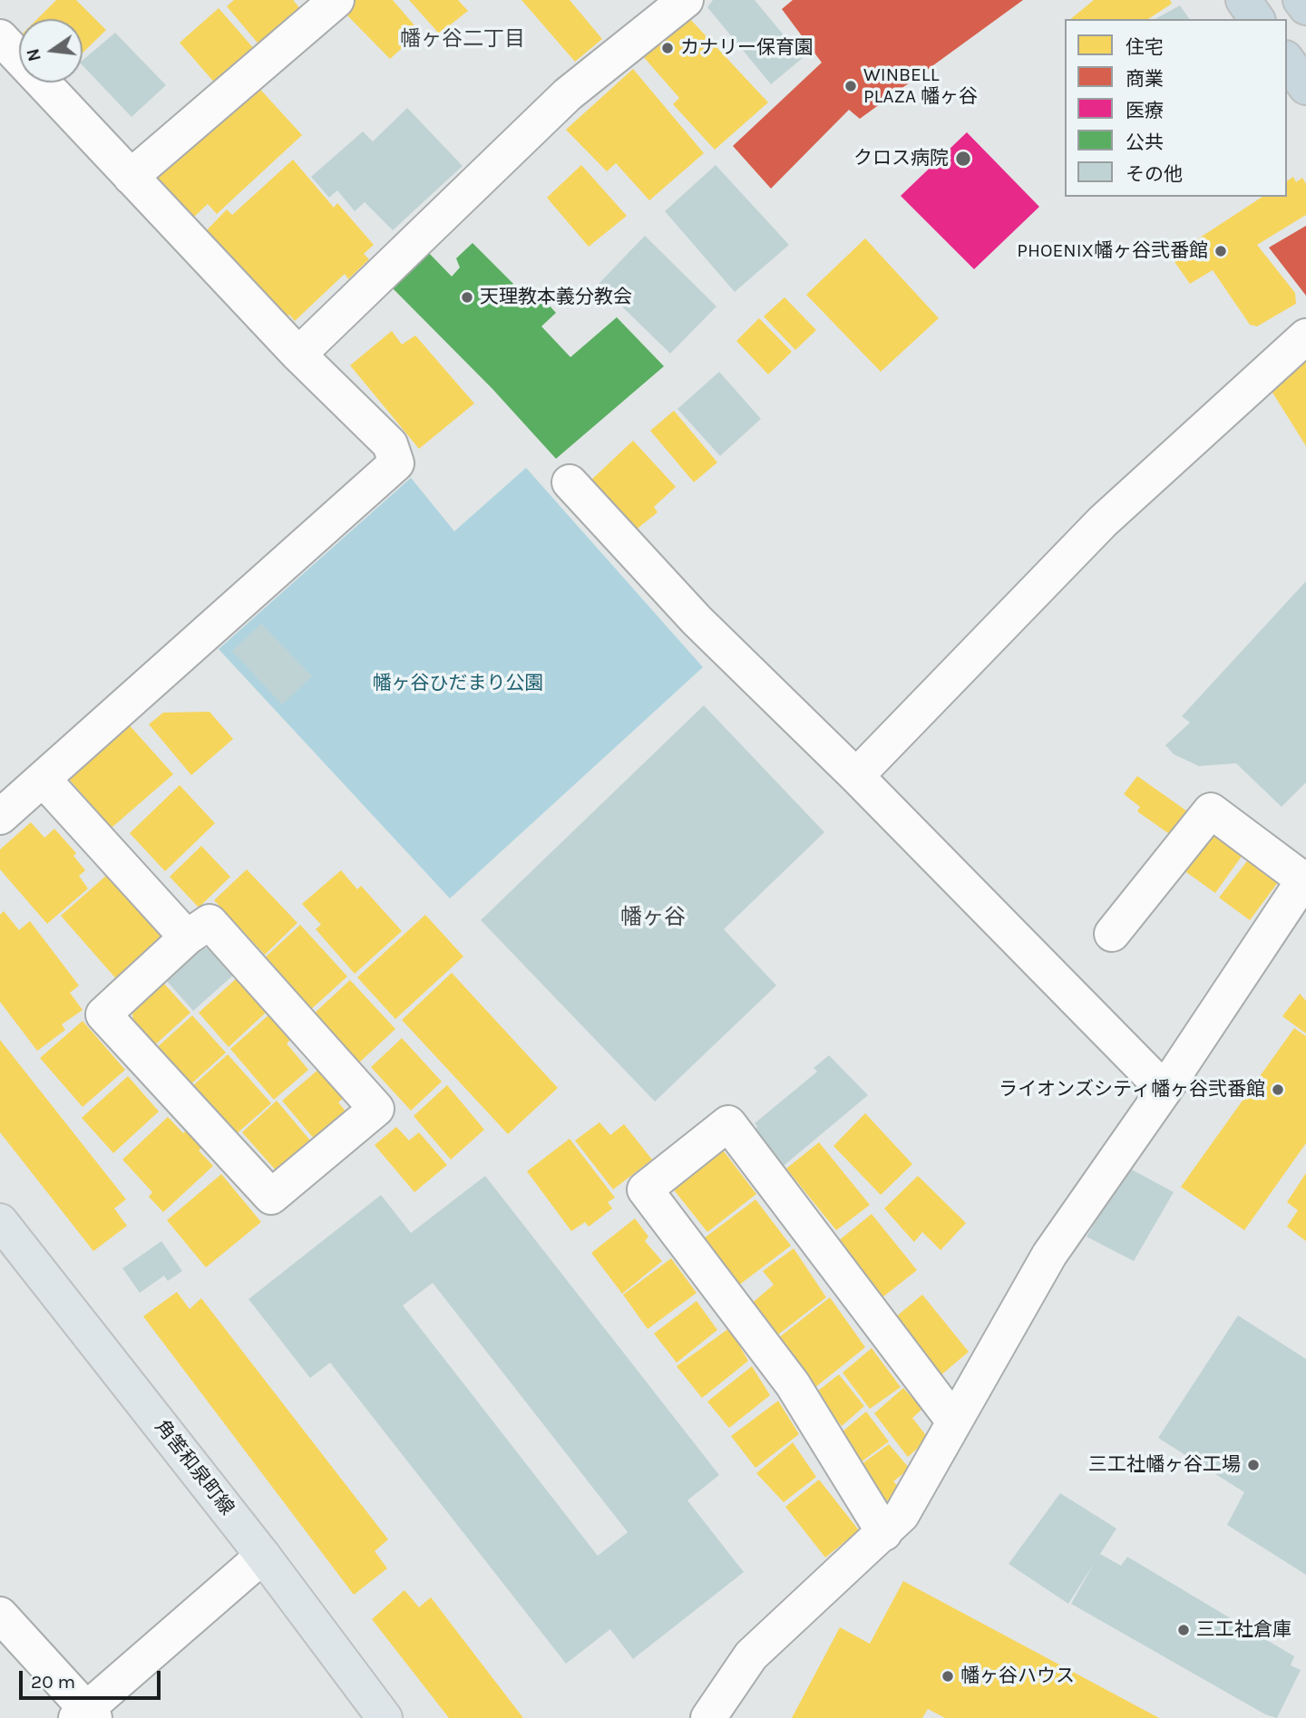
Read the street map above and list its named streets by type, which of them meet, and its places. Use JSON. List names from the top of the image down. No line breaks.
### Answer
{"streets":{"main road":["角筈和泉町線"]},"districts":["幡ヶ谷二丁目","幡ヶ谷"],"parks":["幡ヶ谷ひだまり公園"],"places":["カナリー保育園","WINBELL PLAZA 幡ヶ谷","クロス病院","PHOENIX幡ヶ谷弐番館","天理教本義分教会","ライオンズシティ幡ヶ谷弐番館","三工社幡ヶ谷工場","三工社倉庫","幡ヶ谷ハウス"],"legend":["住宅","商業","医療","公共","その他"],"scale_bar":"20 m","north":"left"}
